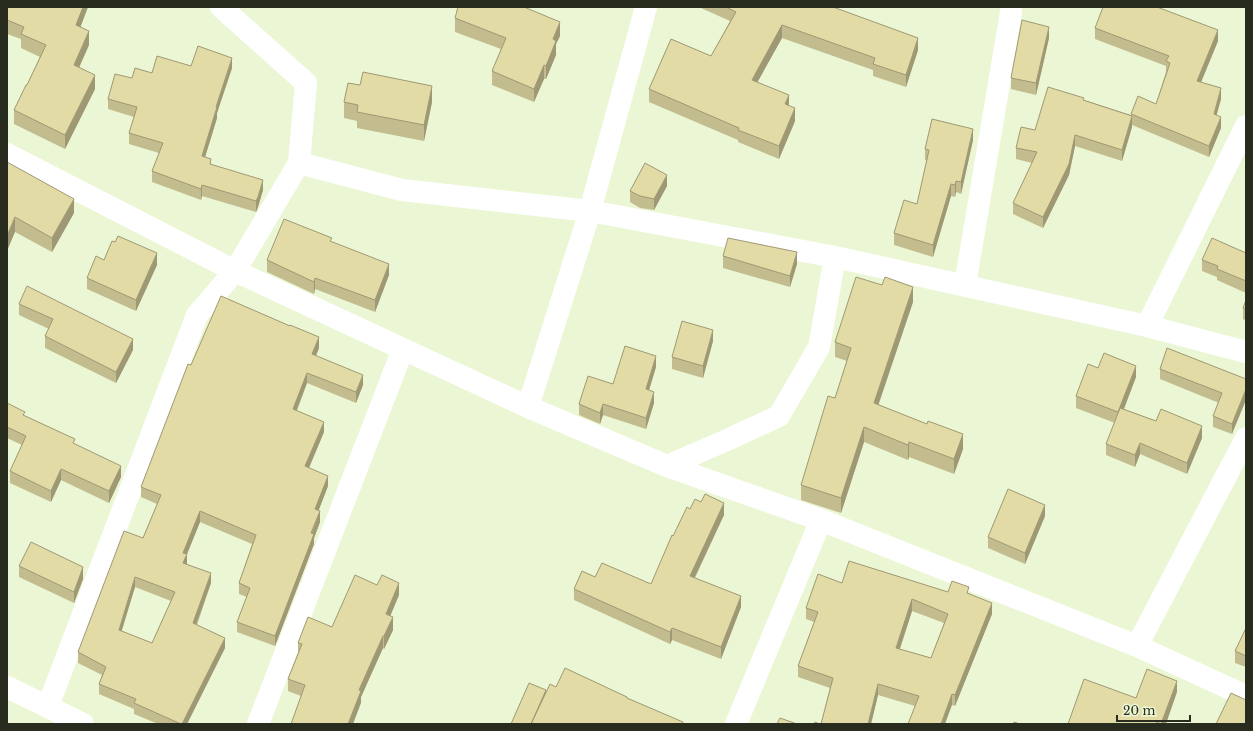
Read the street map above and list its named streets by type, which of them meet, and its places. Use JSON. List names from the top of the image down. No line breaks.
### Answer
{"scale_bar":"20 m"}
